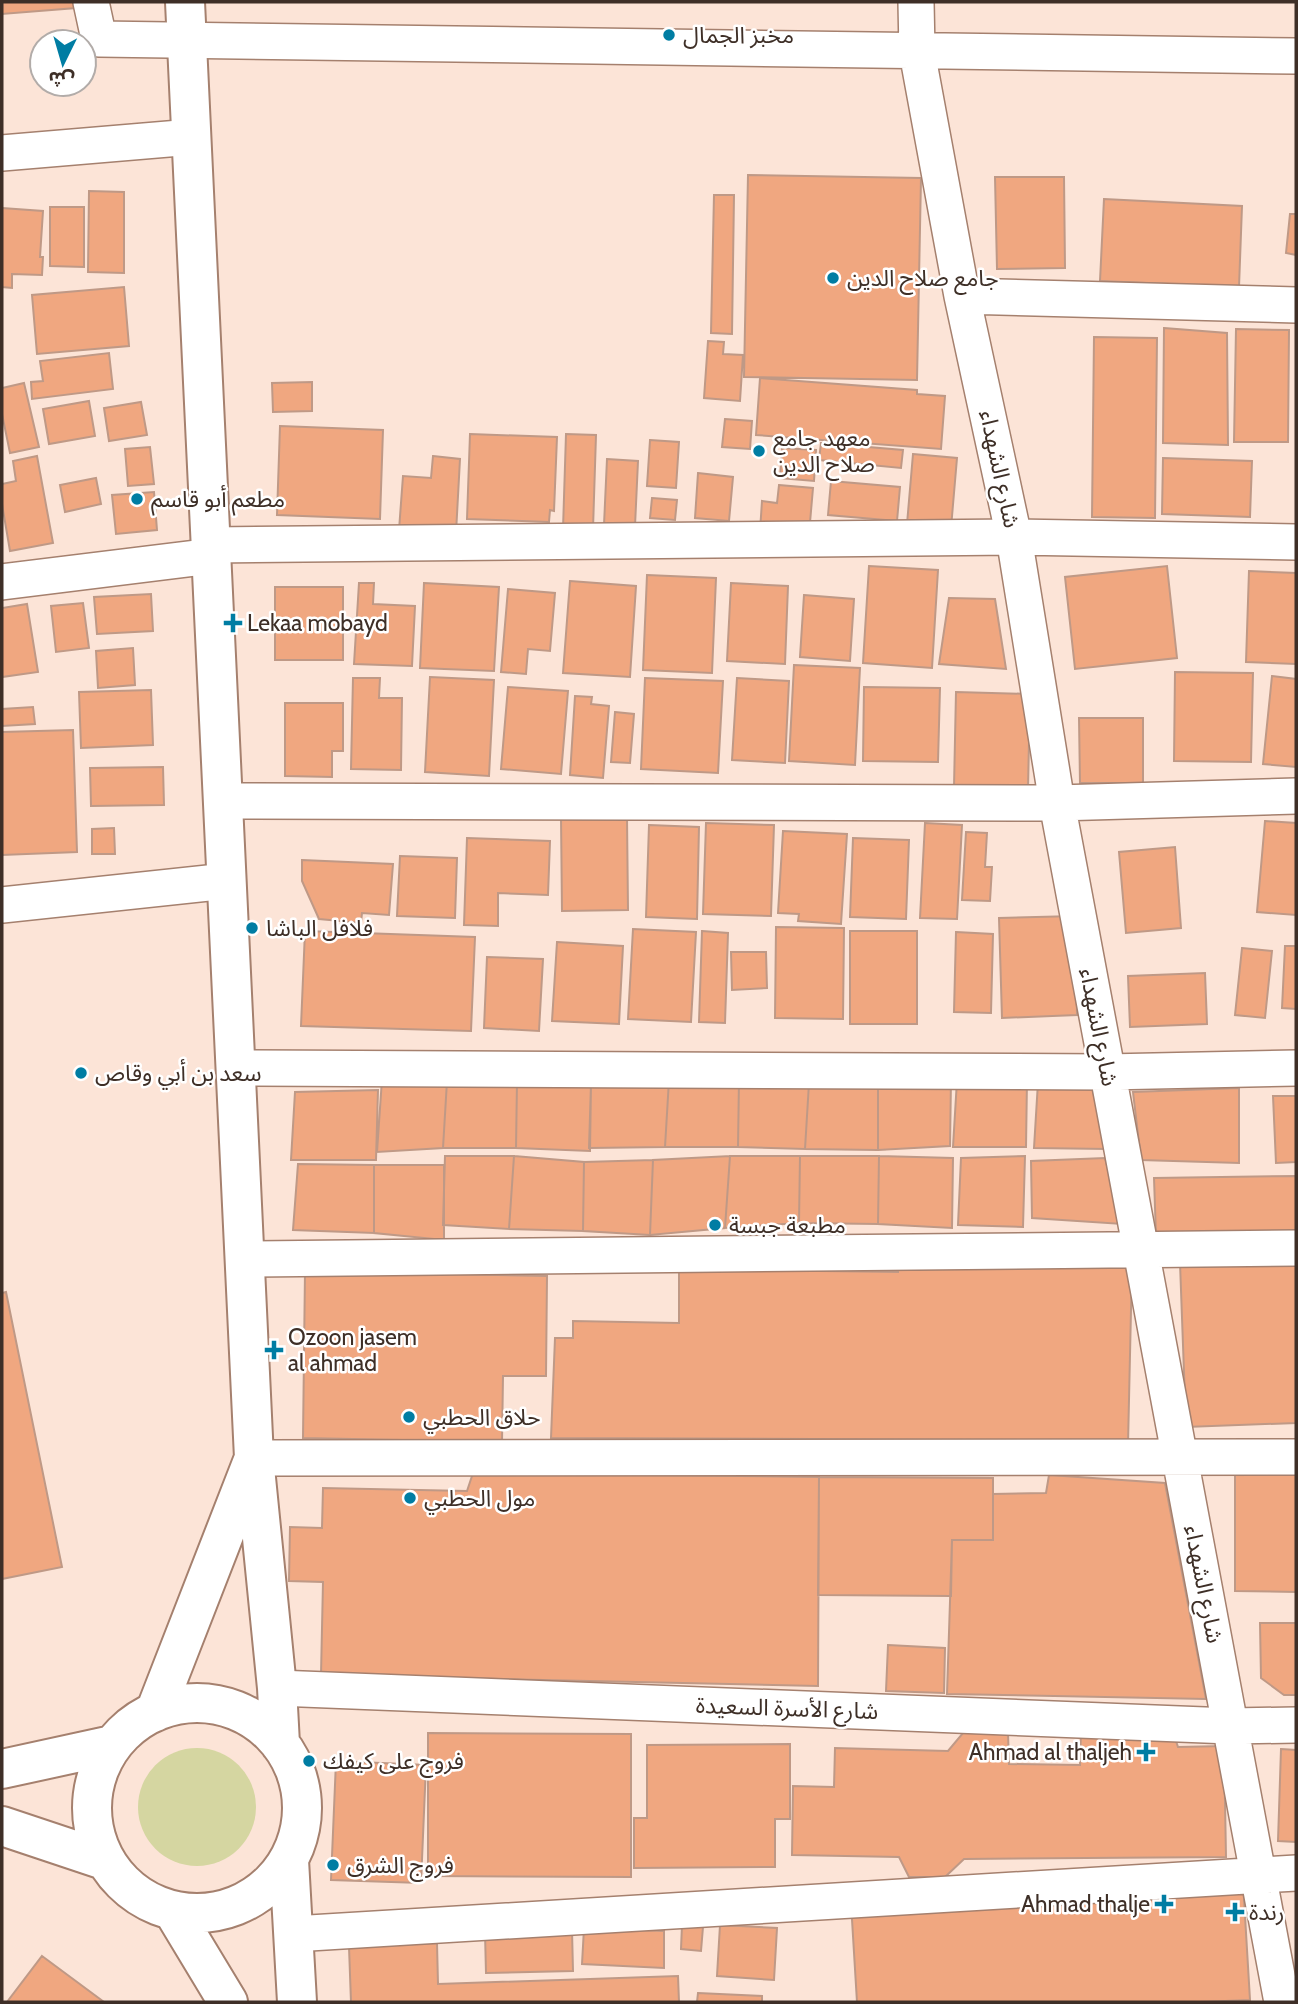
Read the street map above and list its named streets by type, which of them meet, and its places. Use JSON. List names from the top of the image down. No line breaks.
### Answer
{"streets":{"street":["شارع الشهداء","شارع الأسرة السعيدة"]},"crossings":[["شارع الشهداء","شارع الأسرة السعيدة"]],"places":{"other":["مخبز الجمال","جامع صلاح الدين","معهد جامع صلاح الدين","مطعم أبو قاسم","فلافل الباشا","سعد بن أبي وقاص","مطبعة جبسة","حلاق الحطبي","مول الحطبي","فروج على كيفك","فروج الشرق"],"health":["Lekaa mobayd","Ozoon jasem al ahmad","Ahmad al thaljeh","Ahmad thalje","رندة"]},"north":"bottom"}
